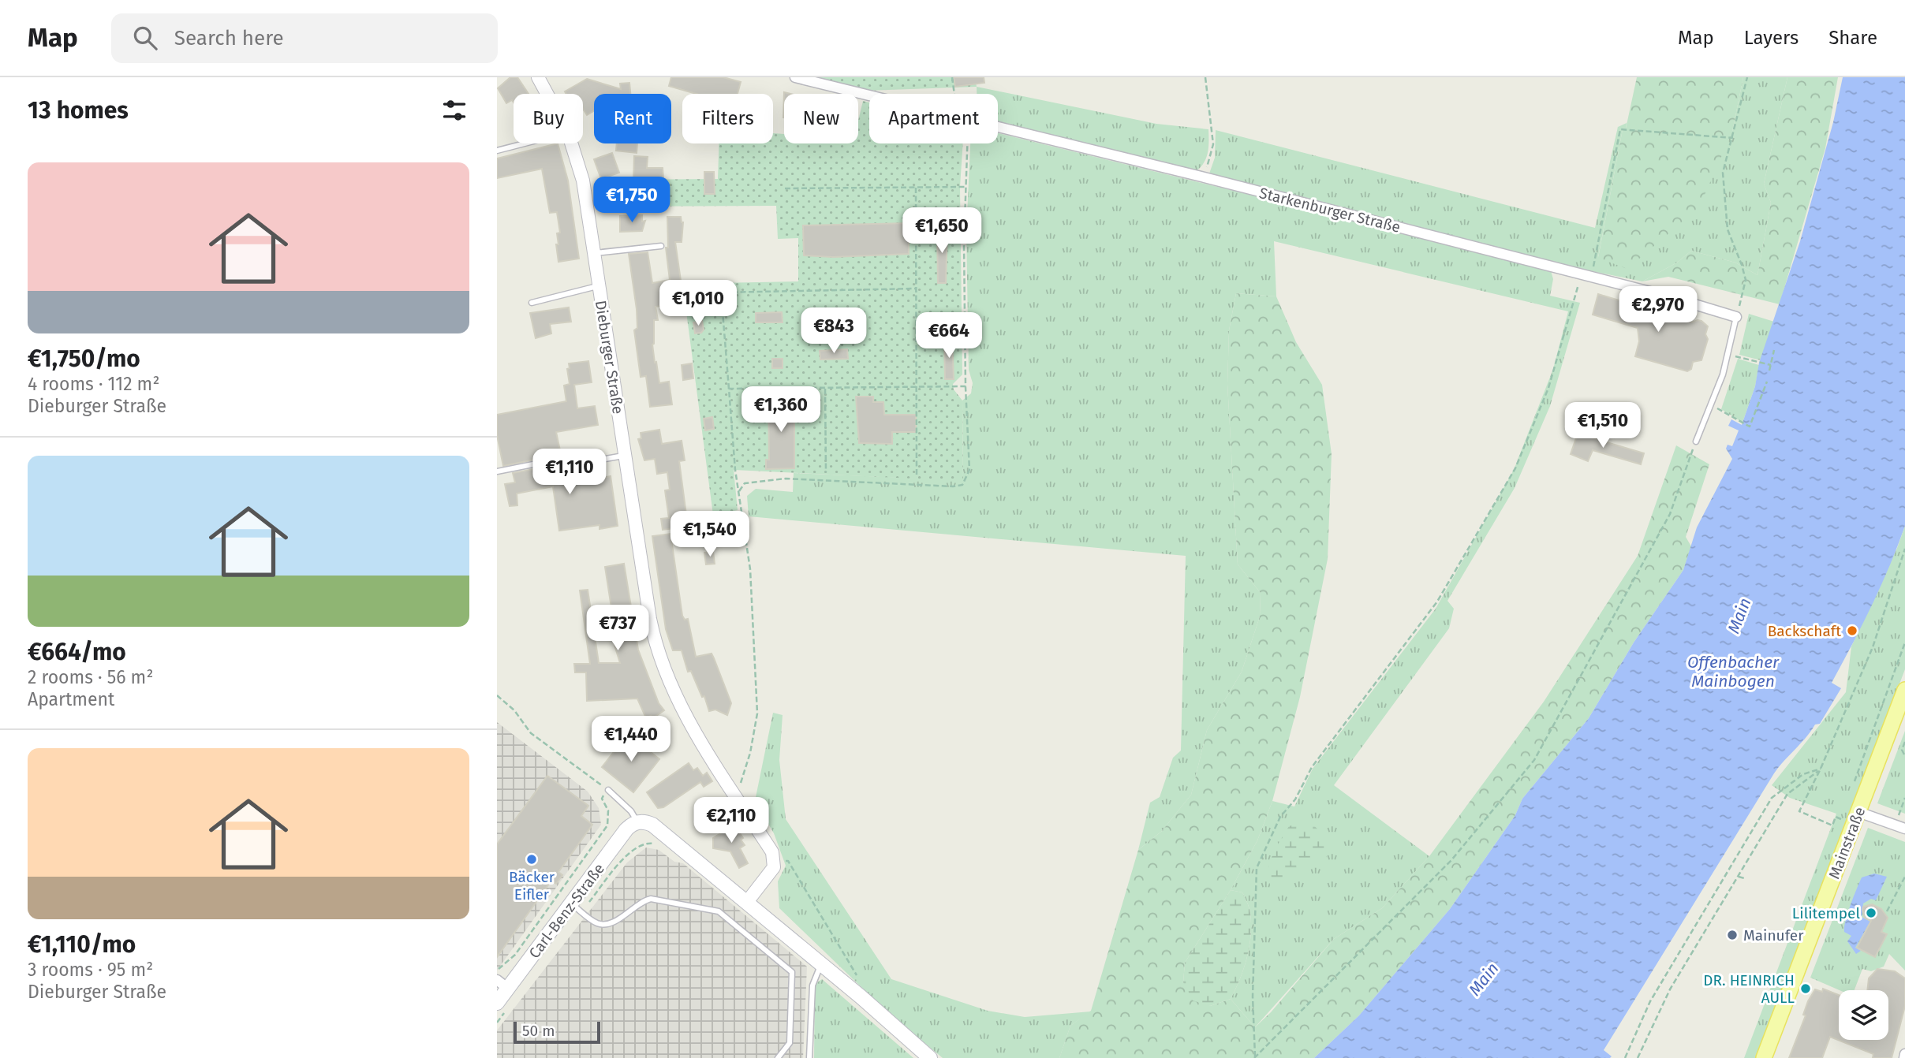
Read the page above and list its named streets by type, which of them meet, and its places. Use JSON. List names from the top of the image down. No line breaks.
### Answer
{"streets":{"main road":["Mainstraße","Carl-Benz-Straße"],"street":["Starkenburger Straße","Dieburger Straße"]},"water":["Main","Offenbacher Mainbogen"],"places":["Backschaft","Bäcker Eifler","Lilitempel","Mainufer","DR. HEINRICH AULL"],"scale_bar":"50 m","page":{"header":"Map","search":"Search here","nav":["Map","Layers","Share"],"heading":"13 homes","chip":["Buy","Rent","Filters","New","Apartment"],"list":[{"name":"€1,750/mo","note":"4 rooms · 112 m² · Dieburger Straße"},{"name":"€664/mo","note":"2 rooms · 56 m² · Apartment"},{"name":"€1,110/mo","note":"3 rooms · 95 m² · Dieburger Straße"}],"price":["€1,750","€1,650","€1,010","€2,970","€843","€664","€1,360","€1,510","€1,110","€1,540","€737","€1,440","€2,110"],"scale":"50 m"}}
